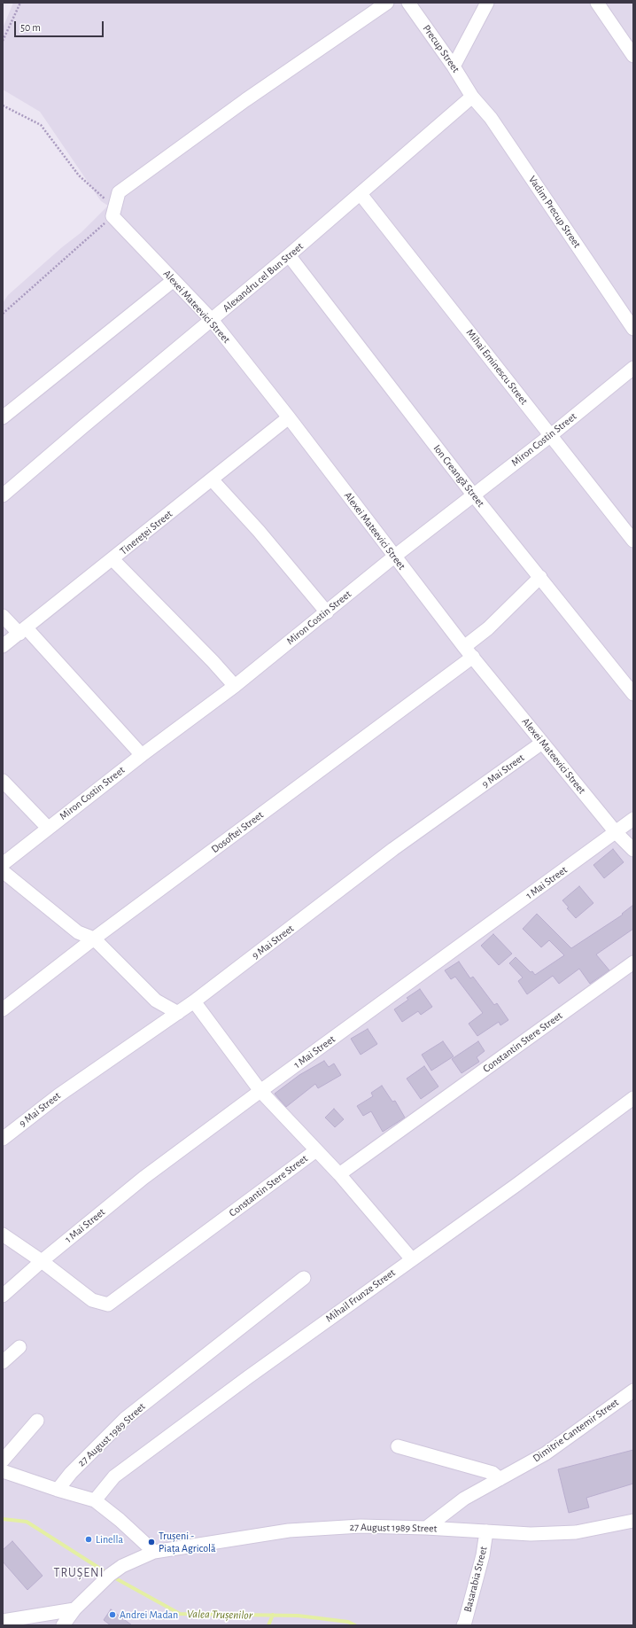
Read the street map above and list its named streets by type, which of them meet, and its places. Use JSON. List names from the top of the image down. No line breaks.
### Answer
{"streets":{"street":["Precup Street","Vadim Precup Street","Alexandru cel Bun Street","Alexei Mateevici Street","Mihai Eminescu Street","Miron Costin Street","Ion Creangă Street","Tinereței Street","9 Mai Street","Dosoftei Street","1 Mai Street","Constantin Stere Street","Mihail Frunze Street","Dimitrie Cantemir Street","27 August 1989 Street","Basarabia Street"]},"crossings":[["Precup Street","Vadim Precup Street"],["Precup Street","Alexandru cel Bun Street"],["Vadim Precup Street","Alexandru cel Bun Street"],["Alexandru cel Bun Street","Alexei Mateevici Street"],["Alexandru cel Bun Street","Mihai Eminescu Street"],["Alexandru cel Bun Street","Ion Creangă Street"],["Alexei Mateevici Street","Miron Costin Street"],["Alexei Mateevici Street","Tinereței Street"],["Alexei Mateevici Street","9 Mai Street"],["Alexei Mateevici Street","Dosoftei Street"],["Alexei Mateevici Street","1 Mai Street"],["Mihai Eminescu Street","Miron Costin Street"],["Miron Costin Street","Ion Creangă Street"],["Ion Creangă Street","Dosoftei Street"],["1 Mai Street","Constantin Stere Street"],["Dimitrie Cantemir Street","27 August 1989 Street"],["27 August 1989 Street","Basarabia Street"]],"districts":["TRUȘENI"],"water":["Valea Trușenilor"],"places":["Linella","Trușeni - Piața Agricolă","Andrei Madan"],"scale_bar":"50 m"}
